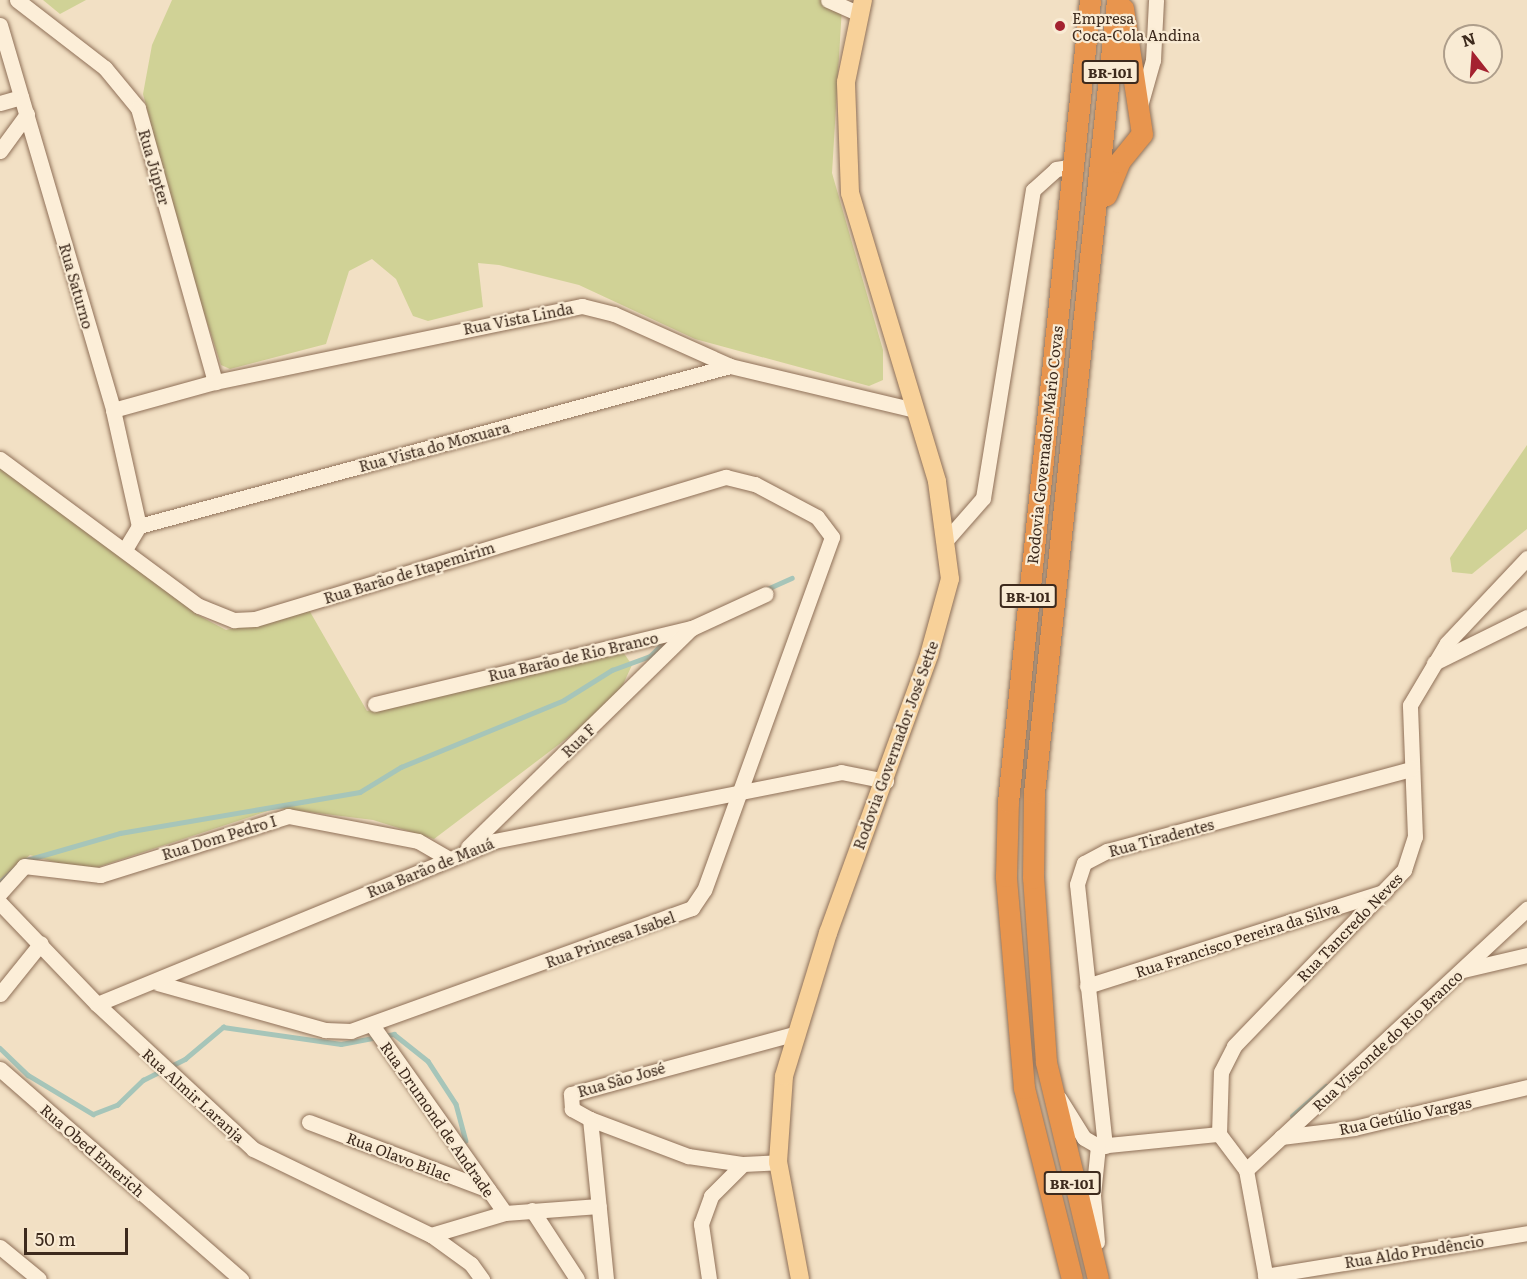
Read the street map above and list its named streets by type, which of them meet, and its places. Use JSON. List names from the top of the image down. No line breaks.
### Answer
{"streets":{"highway":["BR-101","Rodovia Governador Mário Covas"],"main road":["Rodovia Governador José Sette"],"street":["Rua Júpter","Rua Saturno","Rua Vista Linda","Rua Vista do Moxuara","Rua Barão de Itapemirim","Rua Barão de Rio Branco","Rua F","Rua Dom Pedro I","Rua Tiradentes","Rua Barão de Mauá","Rua Tancredo Neves","Rua Princesa Isabel","Rua Francisco Pereira da Silva","Rua Visconde do Rio Branco","Rua São José","Rua Almir Laranja","Rua Getúlio Vargas","Rua Drumond de Andrade","Rua Obed Emerich","Rua Olavo Bilac","Rua Aldo Prudêncio"]},"crossings":[["Rua Júpter","Rua Vista Linda"],["Rua Saturno","Rua Vista Linda"],["Rua Saturno","Rua Vista do Moxuara"],["Rua Vista Linda","Rua Vista do Moxuara"],["Rua Vista Linda","Rodovia Governador José Sette"],["Rua Barão de Itapemirim","Rua Princesa Isabel"],["Rua Barão de Rio Branco","Rua F"],["Rua F","Rua Barão de Mauá"],["Rodovia Governador José Sette","Rua Barão de Mauá"],["Rodovia Governador José Sette","Rua São José"],["Rua Dom Pedro I","Rua Barão de Mauá"],["Rua Tiradentes","Rua Tancredo Neves"],["Rua Tiradentes","Rua Francisco Pereira da Silva"],["Rua Barão de Mauá","Rua Princesa Isabel"],["Rua Barão de Mauá","Rua Almir Laranja"],["Rua Tancredo Neves","Rua Francisco Pereira da Silva"],["Rua Princesa Isabel","Rua Drumond de Andrade"],["Rua Visconde do Rio Branco","Rua Getúlio Vargas"],["Rua Drumond de Andrade","Rua Olavo Bilac"]],"places":["Empresa Coca-Cola Andina"],"scale_bar":"50 m","north":"top"}
